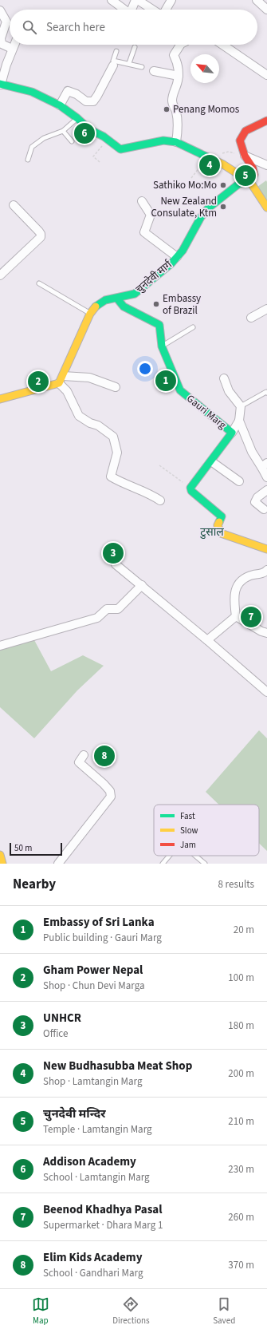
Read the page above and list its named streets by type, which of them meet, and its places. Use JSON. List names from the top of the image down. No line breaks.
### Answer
{"streets":{"street":["चुनदेवी मार्ग","Gauri Marg"]},"crossings":[["चुनदेवी मार्ग","Gauri Marg"]],"districts":["टुसाल"],"places":["Penang Momos","Sathiko Mo:Mo","New Zealand Consulate, Ktm","Embassy of Brazil"],"legend":["Fast","Slow","Jam"],"scale_bar":"50 m","north":"top left","page":{"search":"Search here","pins":["6","4","5","1","2","3","7","8"],"scale":"50 m","heading":["Nearby","8 results"],"list":[{"mark":"1","name":"Embassy of Sri Lanka","note":"Public building · Gauri Marg","value":"20 m"},{"mark":"2","name":"Gham Power Nepal","note":"Shop · Chun Devi Marga","value":"100 m"},{"mark":"3","name":"UNHCR","note":"Office","value":"180 m"},{"mark":"4","name":"New Budhasubba Meat Shop","note":"Shop · Lamtangin Marg","value":"200 m"},{"mark":"5","name":"चुनदेवी मन्दिर","note":"Temple · Lamtangin Marg","value":"210 m"},{"mark":"6","name":"Addison Academy","note":"School · Lamtangin Marg","value":"230 m"},{"mark":"7","name":"Beenod Khadhya Pasal","note":"Supermarket · Dhara Marg 1","value":"260 m"},{"mark":"8","name":"Elim Kids Academy","note":"School · Gandhari Marg","value":"370 m"}],"nav":["Map","Directions","Saved"]}}
